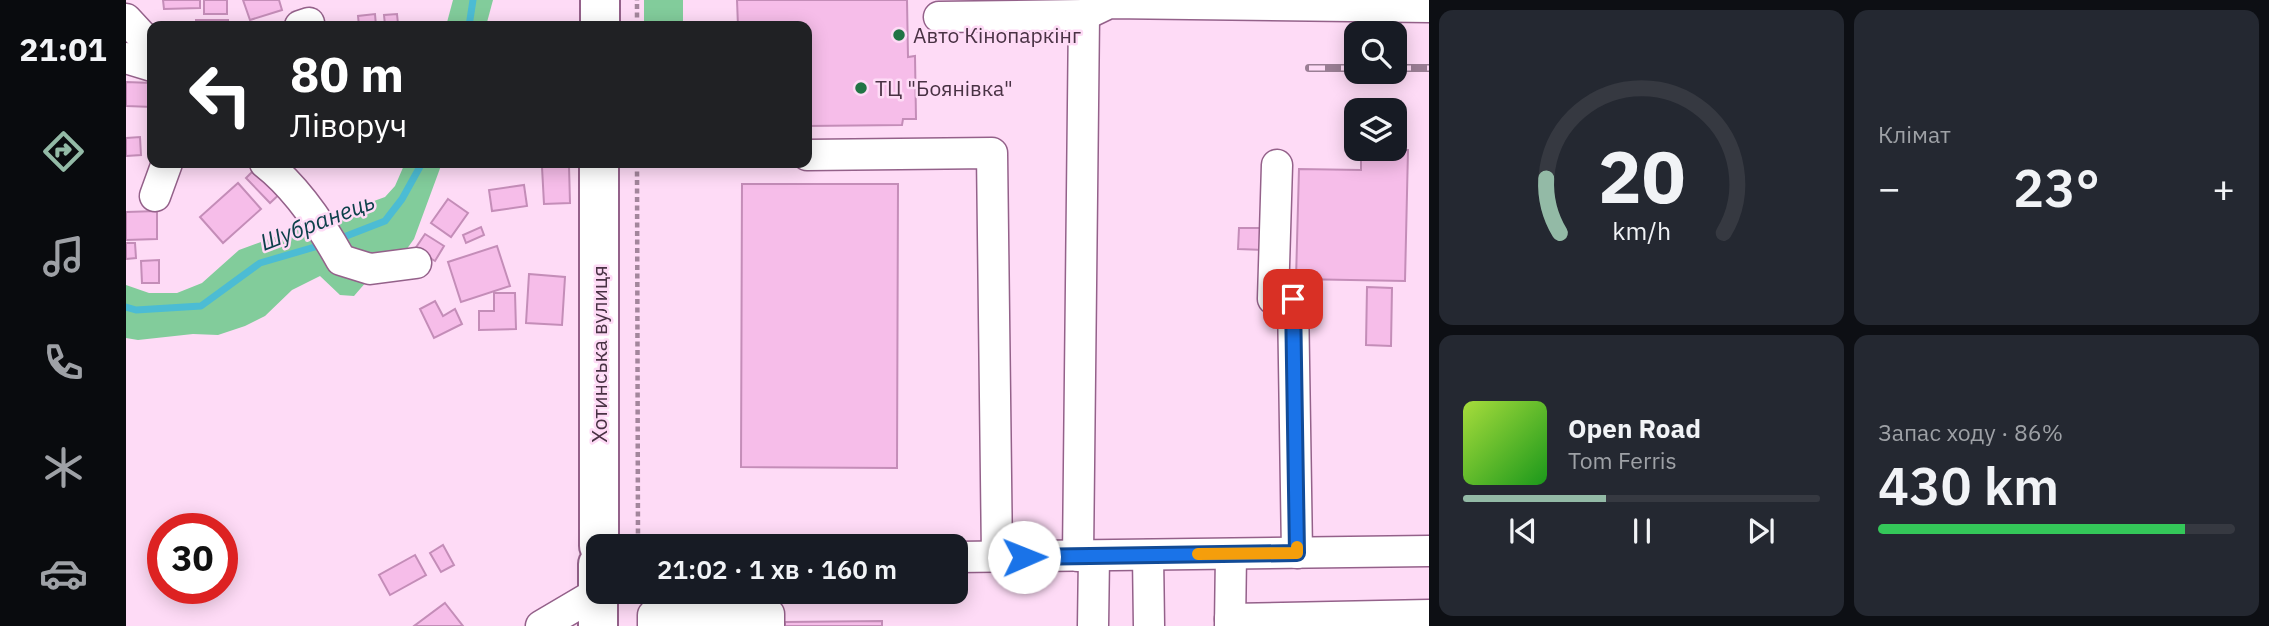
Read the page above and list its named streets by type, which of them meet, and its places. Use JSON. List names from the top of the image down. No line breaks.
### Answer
{"streets":{"highway":["Хотинська вулиця"]},"water":["Шубранець"],"places":["Авто Кінопаркінг","ТЦ \"Боянівка\""],"page":{"tabs":"21:01","tile":["Клімат",["Запас ходу · 86%","430 km"]],"turn":["80 m","Ліворуч"],"heat":["−","23°","+"],"song":["Open Road","Tom Ferris"],"limit":"30","trip":"21:02 · 1 хв · 160 m","gauge":["20","km/h"]}}
